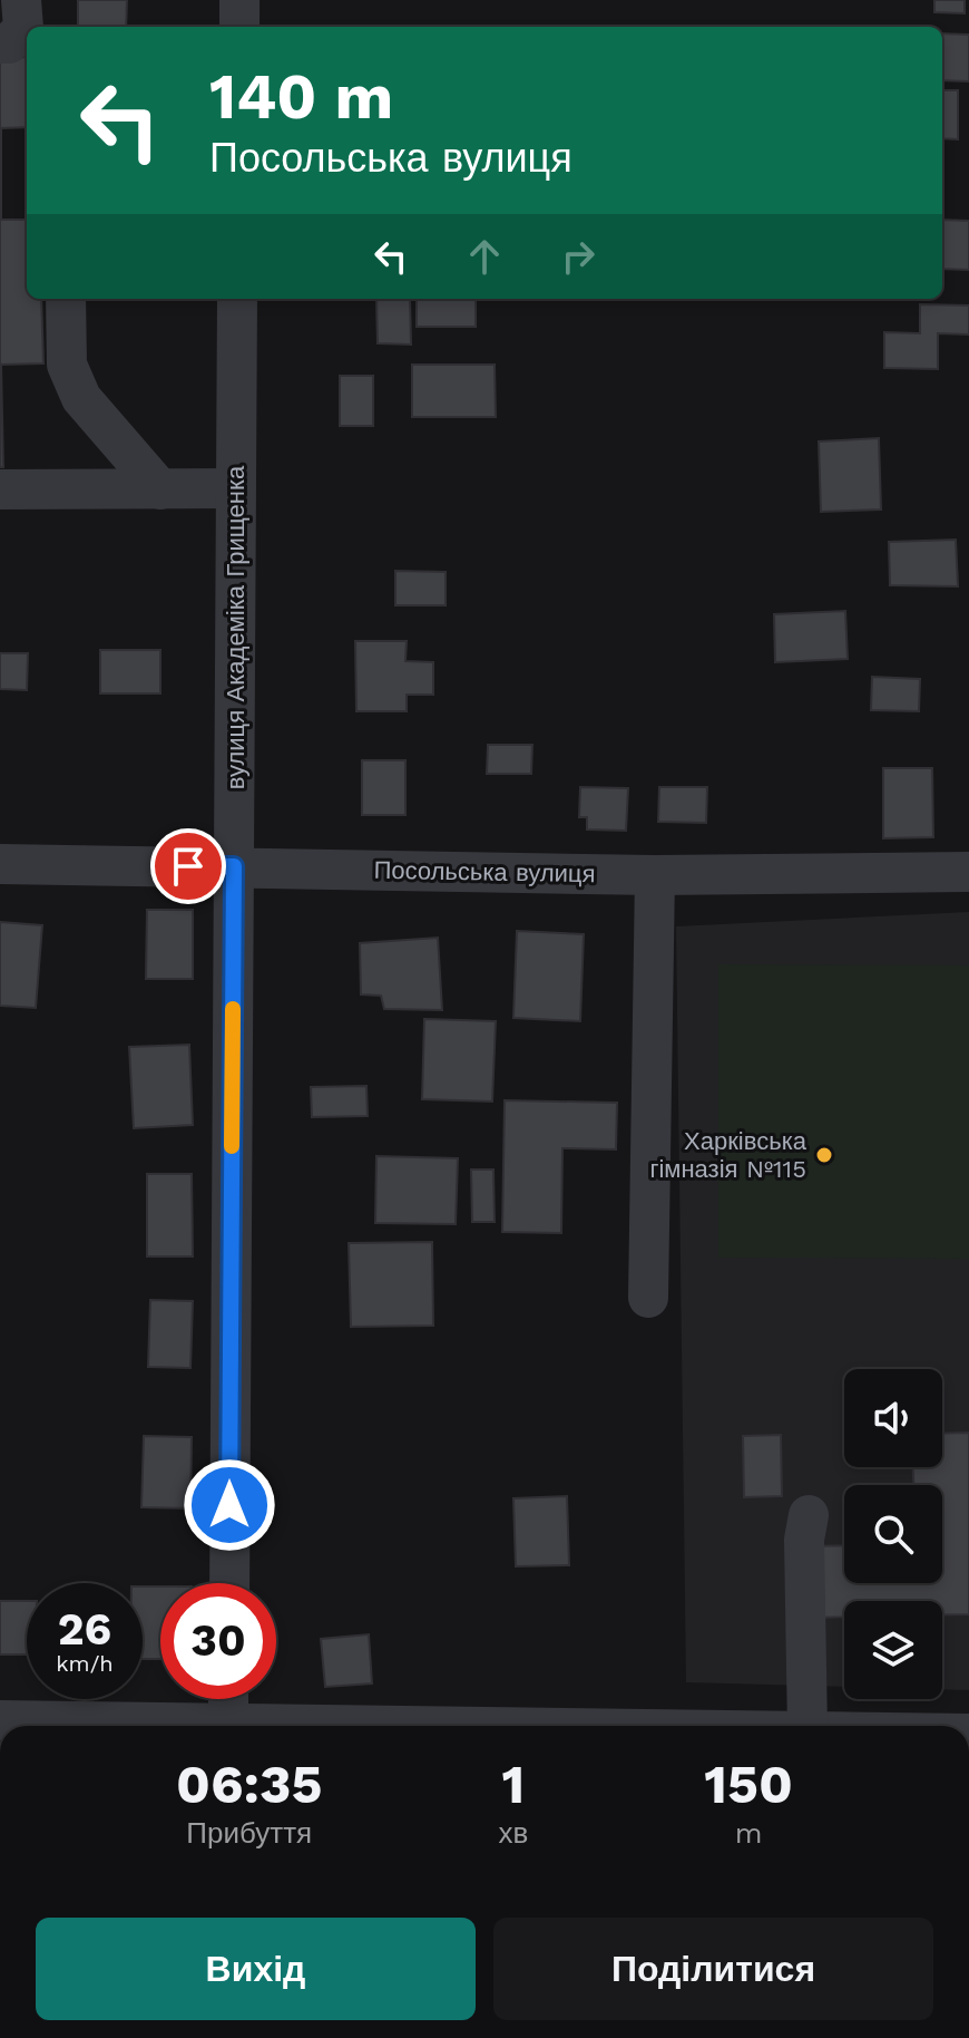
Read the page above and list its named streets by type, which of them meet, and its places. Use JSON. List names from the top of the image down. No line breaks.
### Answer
{"streets":{"street":["вулиця Академіка Грищенка","Посольська вулиця"]},"crossings":[["вулиця Академіка Грищенка","Посольська вулиця"]],"places":["Харківська гімназія №115"],"page":{"turn":["140 m","Посольська вулиця"],"speed":"26 km/h","limit":"30","eta":["06:35","Прибуття","1","хв","150","m"],"buttons":["Вихід","Поділитися"]}}
